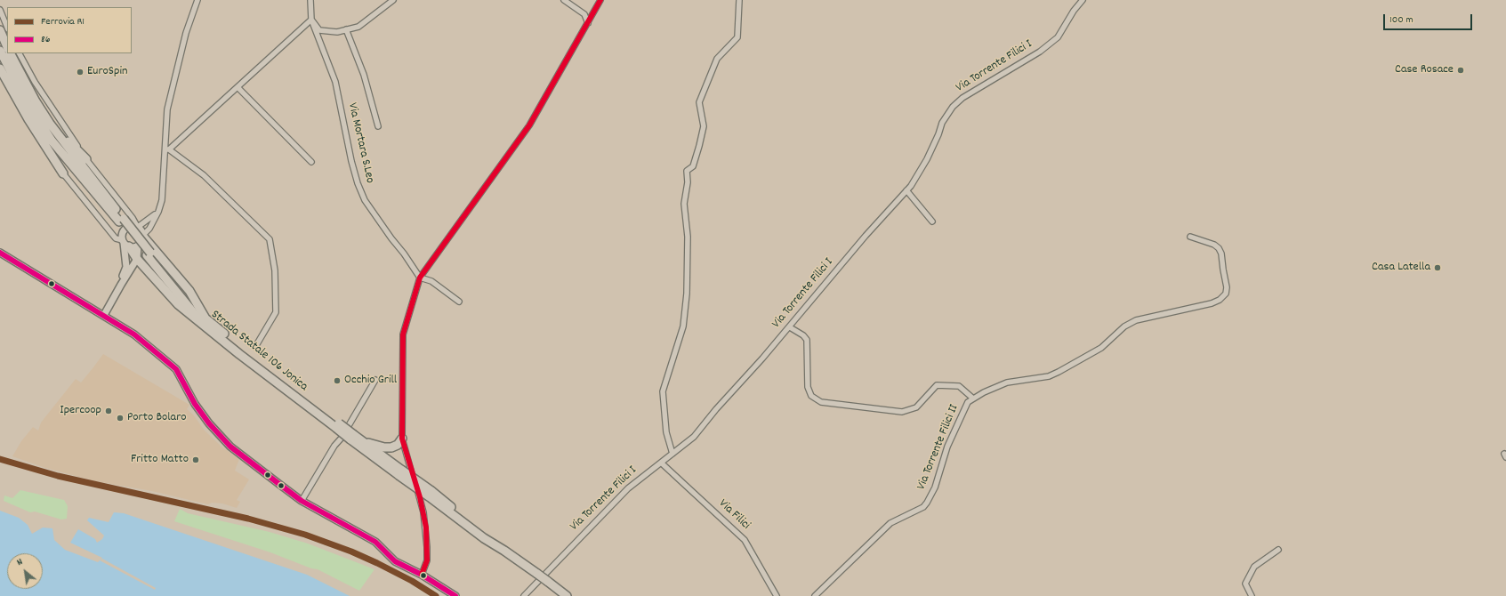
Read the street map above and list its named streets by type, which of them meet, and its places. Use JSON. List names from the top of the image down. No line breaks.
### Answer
{"streets":{"main road":["Strada Statale 106 Jonica"],"street":["Via Torrente Filici I","Via Mortara S.Leo","Via Torrente Filici II","Via Filici"]},"crossings":[["Via Torrente Filici I","Via Filici"]],"places":["Case Rosace","EuroSpin","Casa Latella","Occhio Grill","Ipercoop","Porto Bolaro","Fritto Matto"],"lines":["transit line 86","rail line R1"],"legend":["Ferrovia R1","86"],"scale_bar":"100 m","north":"top left"}
